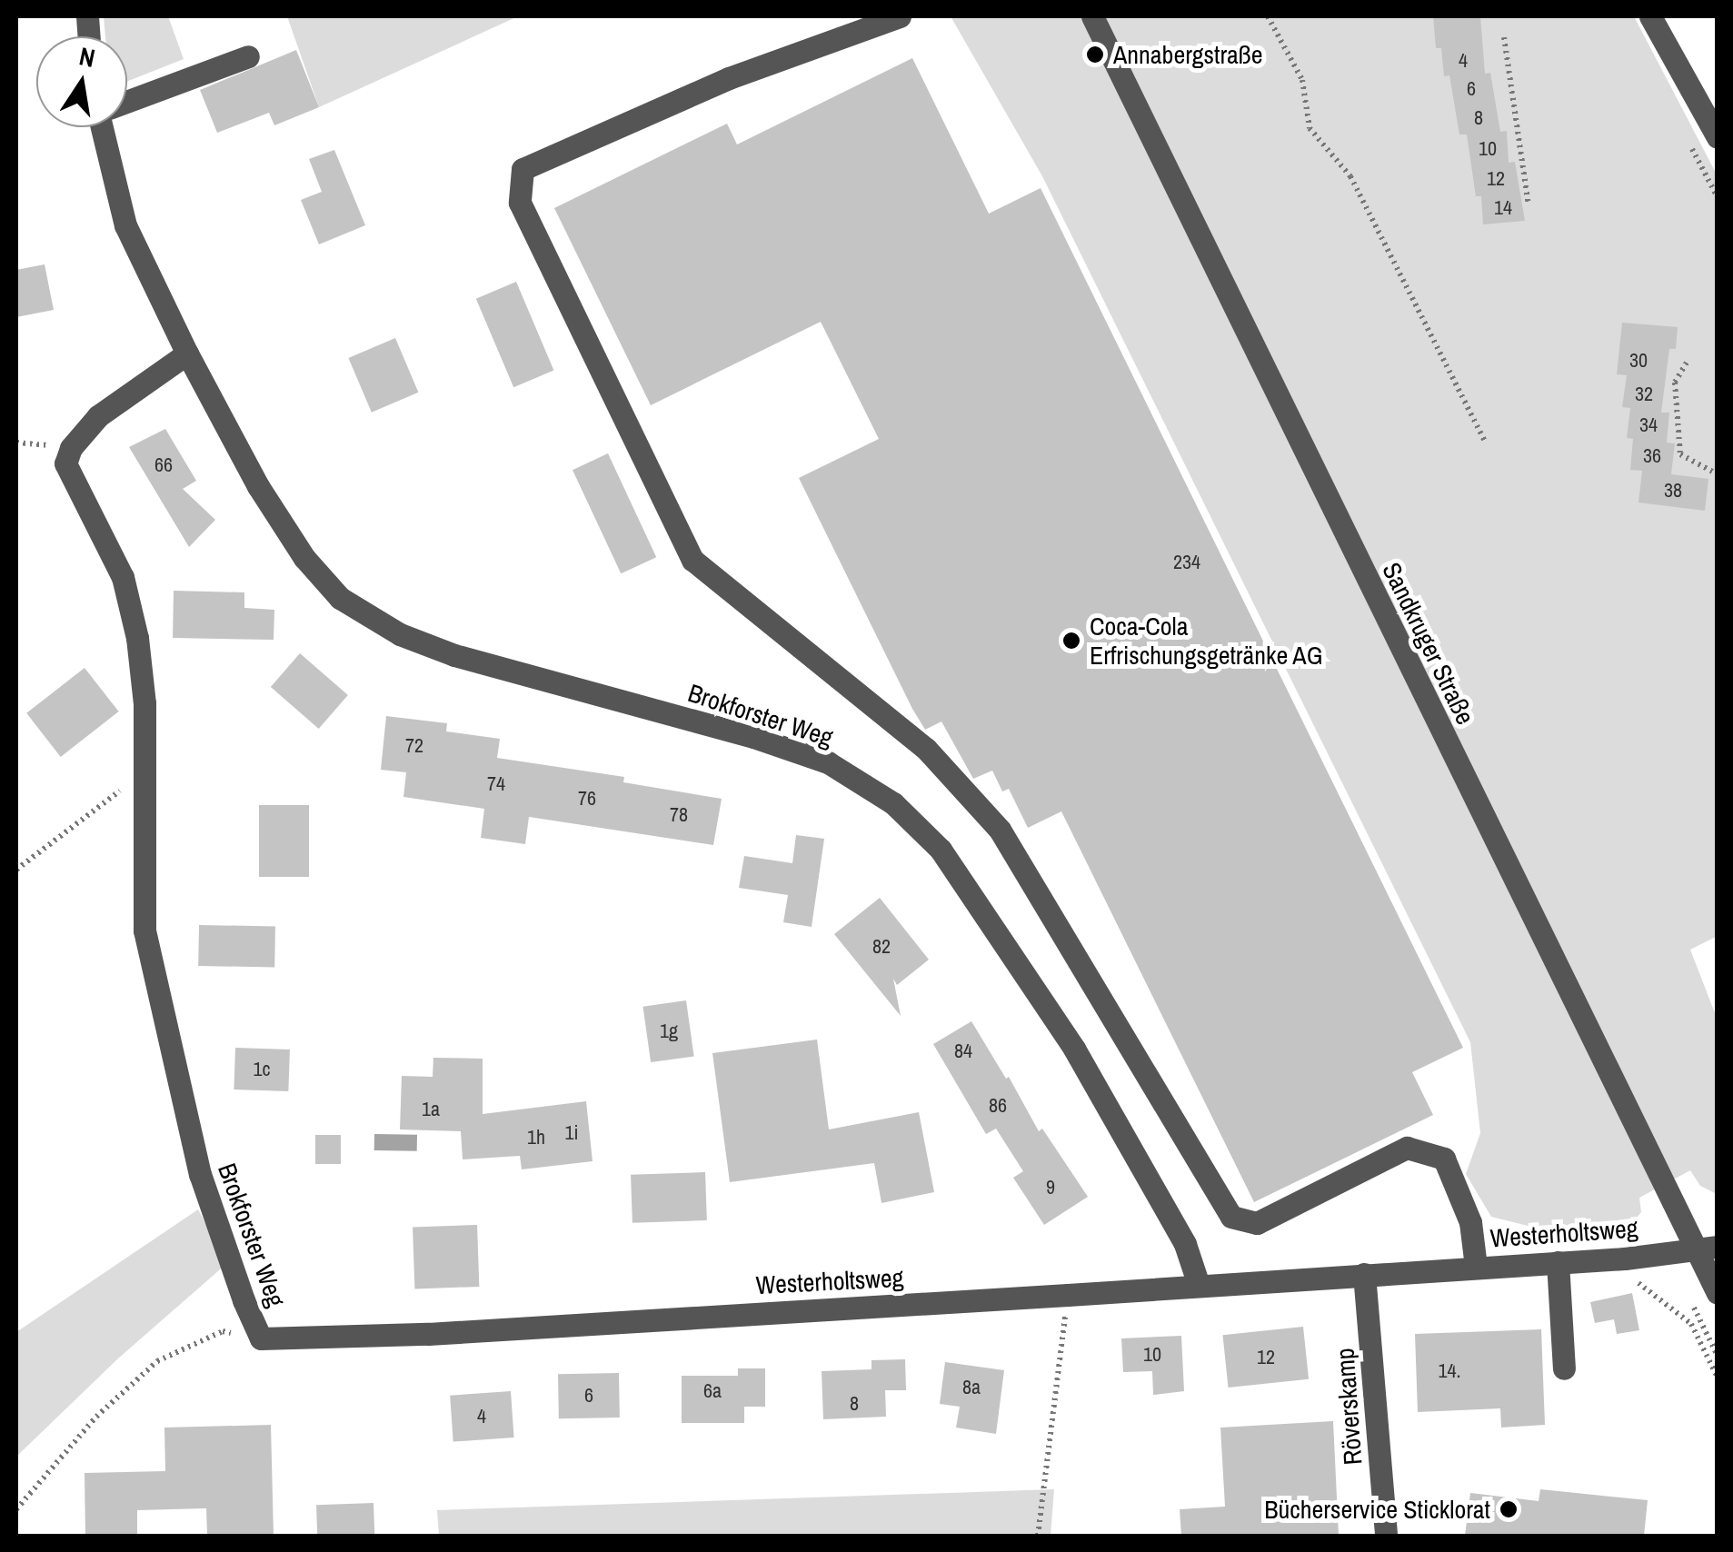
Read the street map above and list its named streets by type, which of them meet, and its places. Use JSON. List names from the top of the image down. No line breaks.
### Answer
{"streets":{"street":["Sandkruger Straße","Brokforster Weg","Westerholtsweg","Röverskamp"]},"crossings":[["Sandkruger Straße","Westerholtsweg"],["Brokforster Weg","Westerholtsweg"],["Westerholtsweg","Röverskamp"]],"places":["Annabergstraße","Coca-Cola Erfrischungsgetränke AG","Bücherservice Sticklorat"],"house_numbers":["4","6","8","10","12","14","30","32","34","36","66","38","234","72","74","76","78","82","1g","84","1c","86","1a","1i","1h","9","10","12","14.","8a","6a","6","8","4"],"north":"top"}
